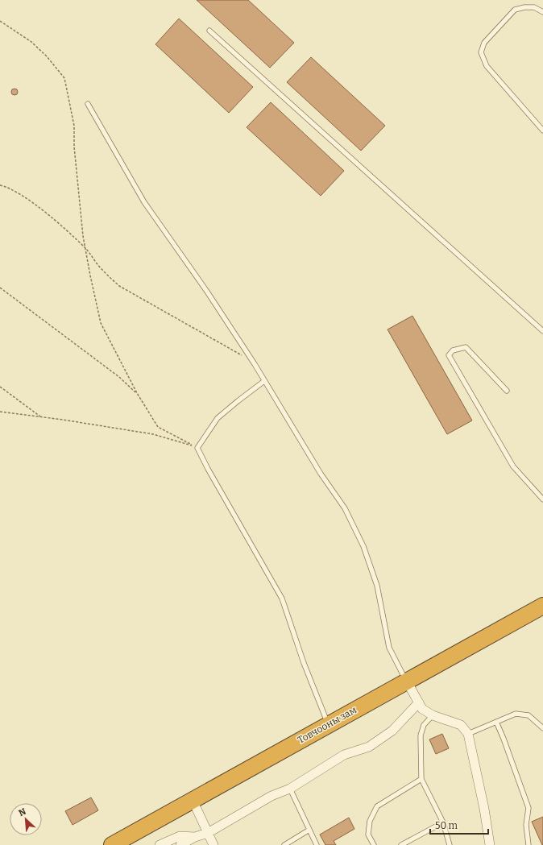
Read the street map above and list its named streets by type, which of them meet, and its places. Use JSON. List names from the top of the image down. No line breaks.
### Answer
{"streets":{"highway":["Товчооны зам"]},"scale_bar":"50 m","north":"top left"}
